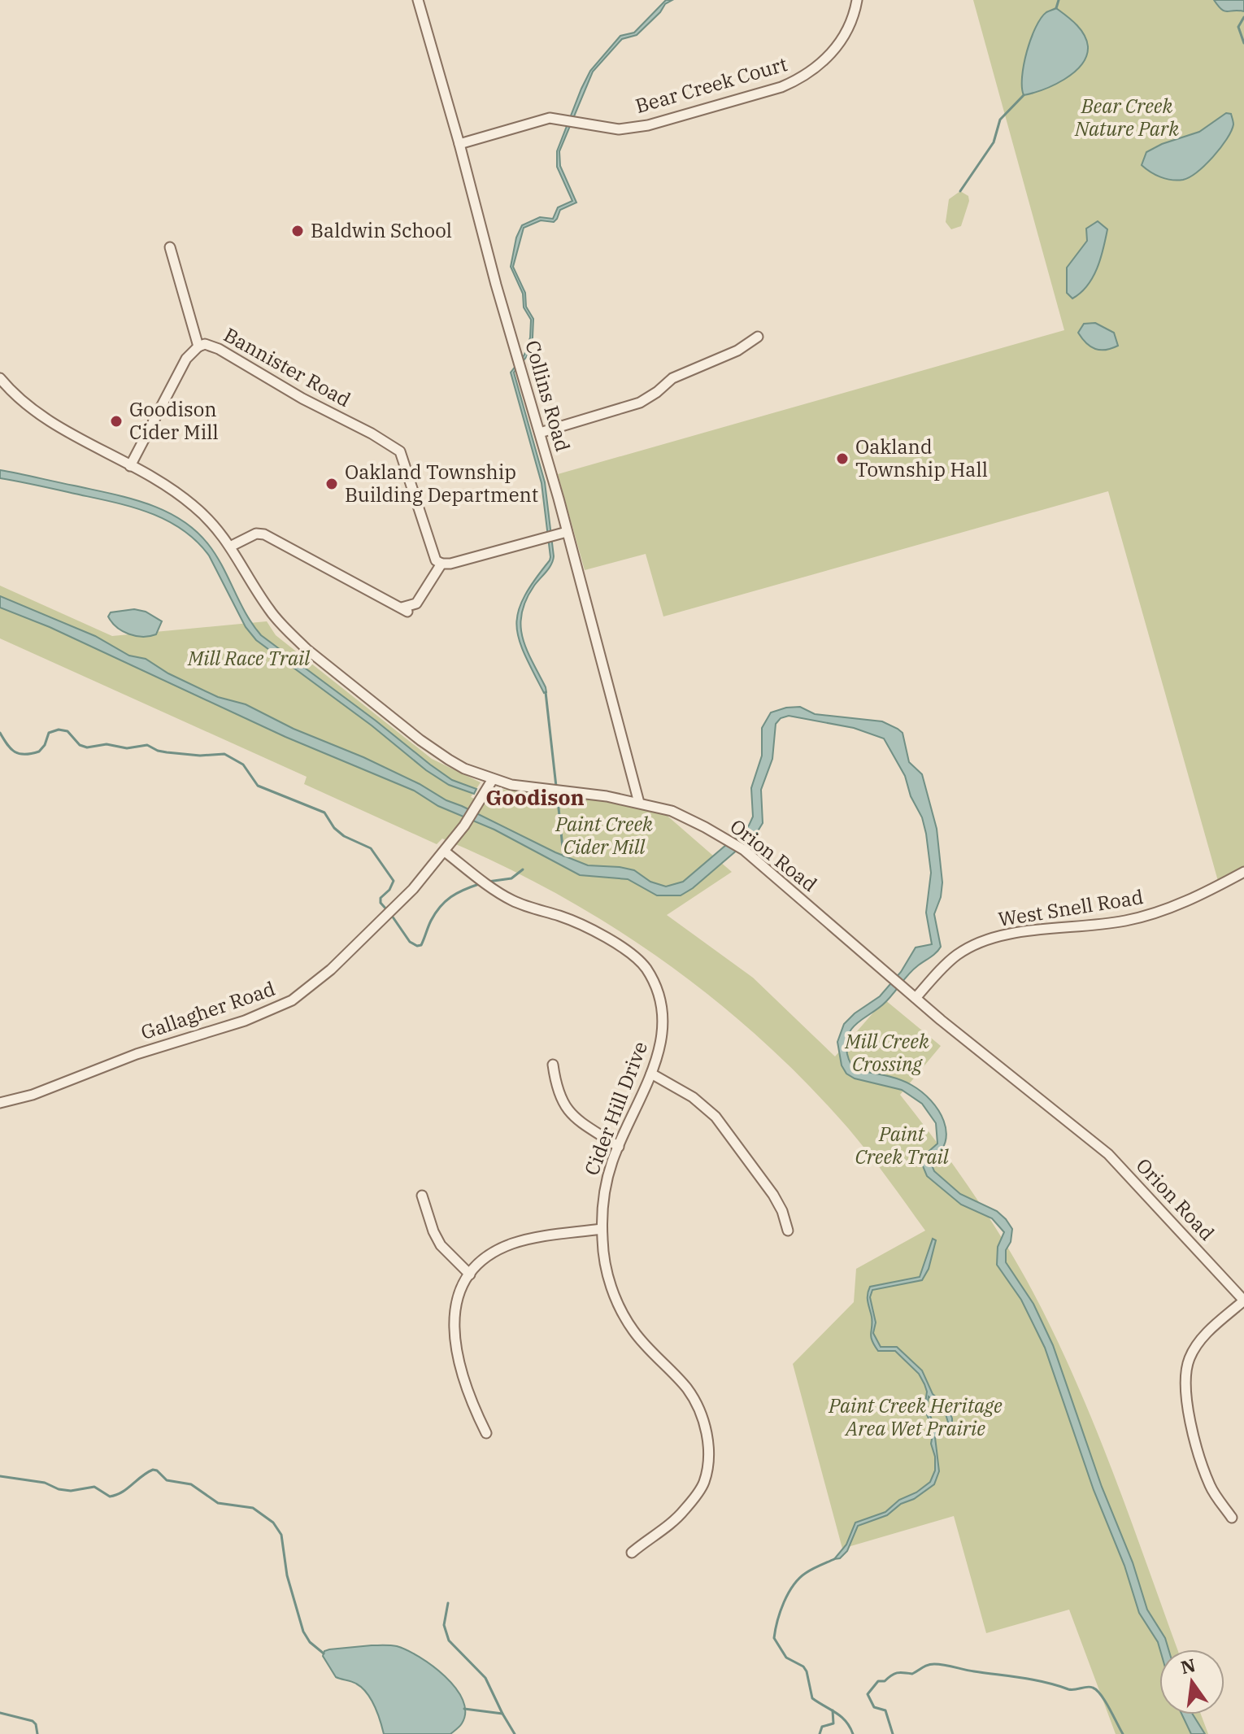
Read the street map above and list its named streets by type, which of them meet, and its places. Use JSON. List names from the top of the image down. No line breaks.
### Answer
{"streets":{"street":["Bear Creek Court","Bannister Road","Collins Road","Orion Road","West Snell Road","Gallagher Road","Cider Hill Drive"]},"crossings":[["Bear Creek Court","Collins Road"],["Collins Road","Orion Road"],["Orion Road","West Snell Road"],["Orion Road","Gallagher Road"],["Gallagher Road","Cider Hill Drive"]],"districts":["Goodison"],"parks":["Bear Creek Nature Park","Mill Race Trail","Paint Creek Cider Mill","Mill Creek Crossing","Paint Creek Trail","Paint Creek Heritage Area Wet Prairie"],"places":["Baldwin School","Goodison Cider Mill","Oakland Township Hall","Oakland Township Building Department"],"north":"top"}
